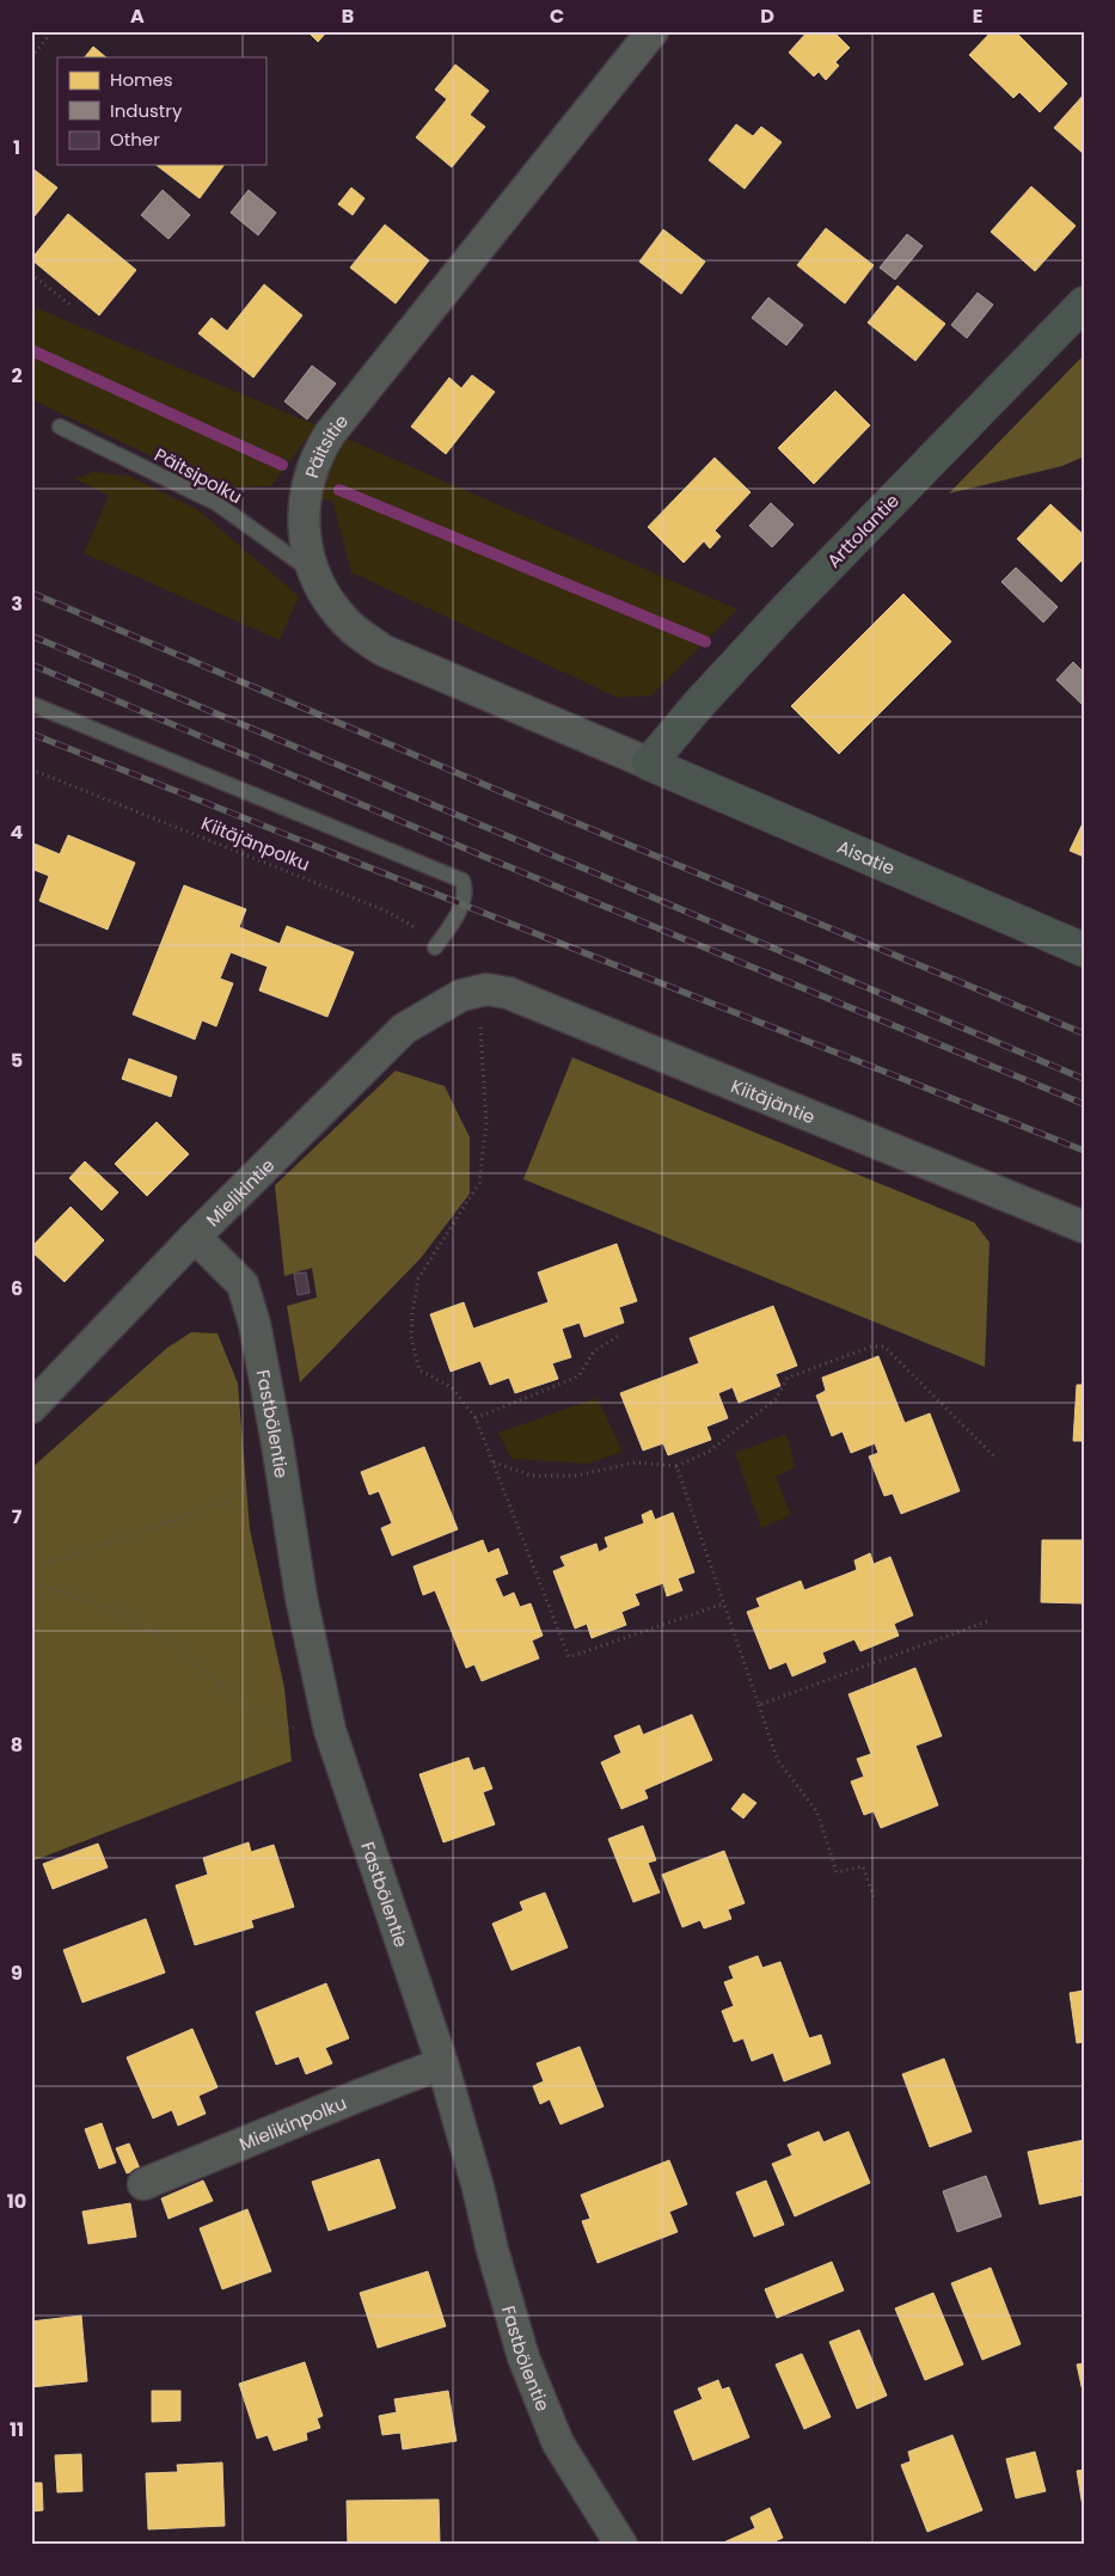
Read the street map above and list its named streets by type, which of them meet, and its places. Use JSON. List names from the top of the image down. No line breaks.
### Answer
{"streets":{"street":["Päitsitie","Arttolantie","Aisatie","Kiitäjäntie","Mielikintie","Fastbölentie","Mielikinpolku"],"lane":["Päitsipolku"],"path":["Kiitäjänpolku"]},"crossings":[["Päitsitie","Päitsipolku"],["Päitsitie","Arttolantie"],["Päitsitie","Aisatie"],["Arttolantie","Aisatie"],["Kiitäjäntie","Mielikintie"],["Mielikintie","Fastbölentie"],["Fastbölentie","Mielikinpolku"]],"legend":["Homes","Industry","Other"],"grid":{"columns":["A","B","C","D","E"],"rows":["1","2","3","4","5","6","7","8","9","10","11"]}}
